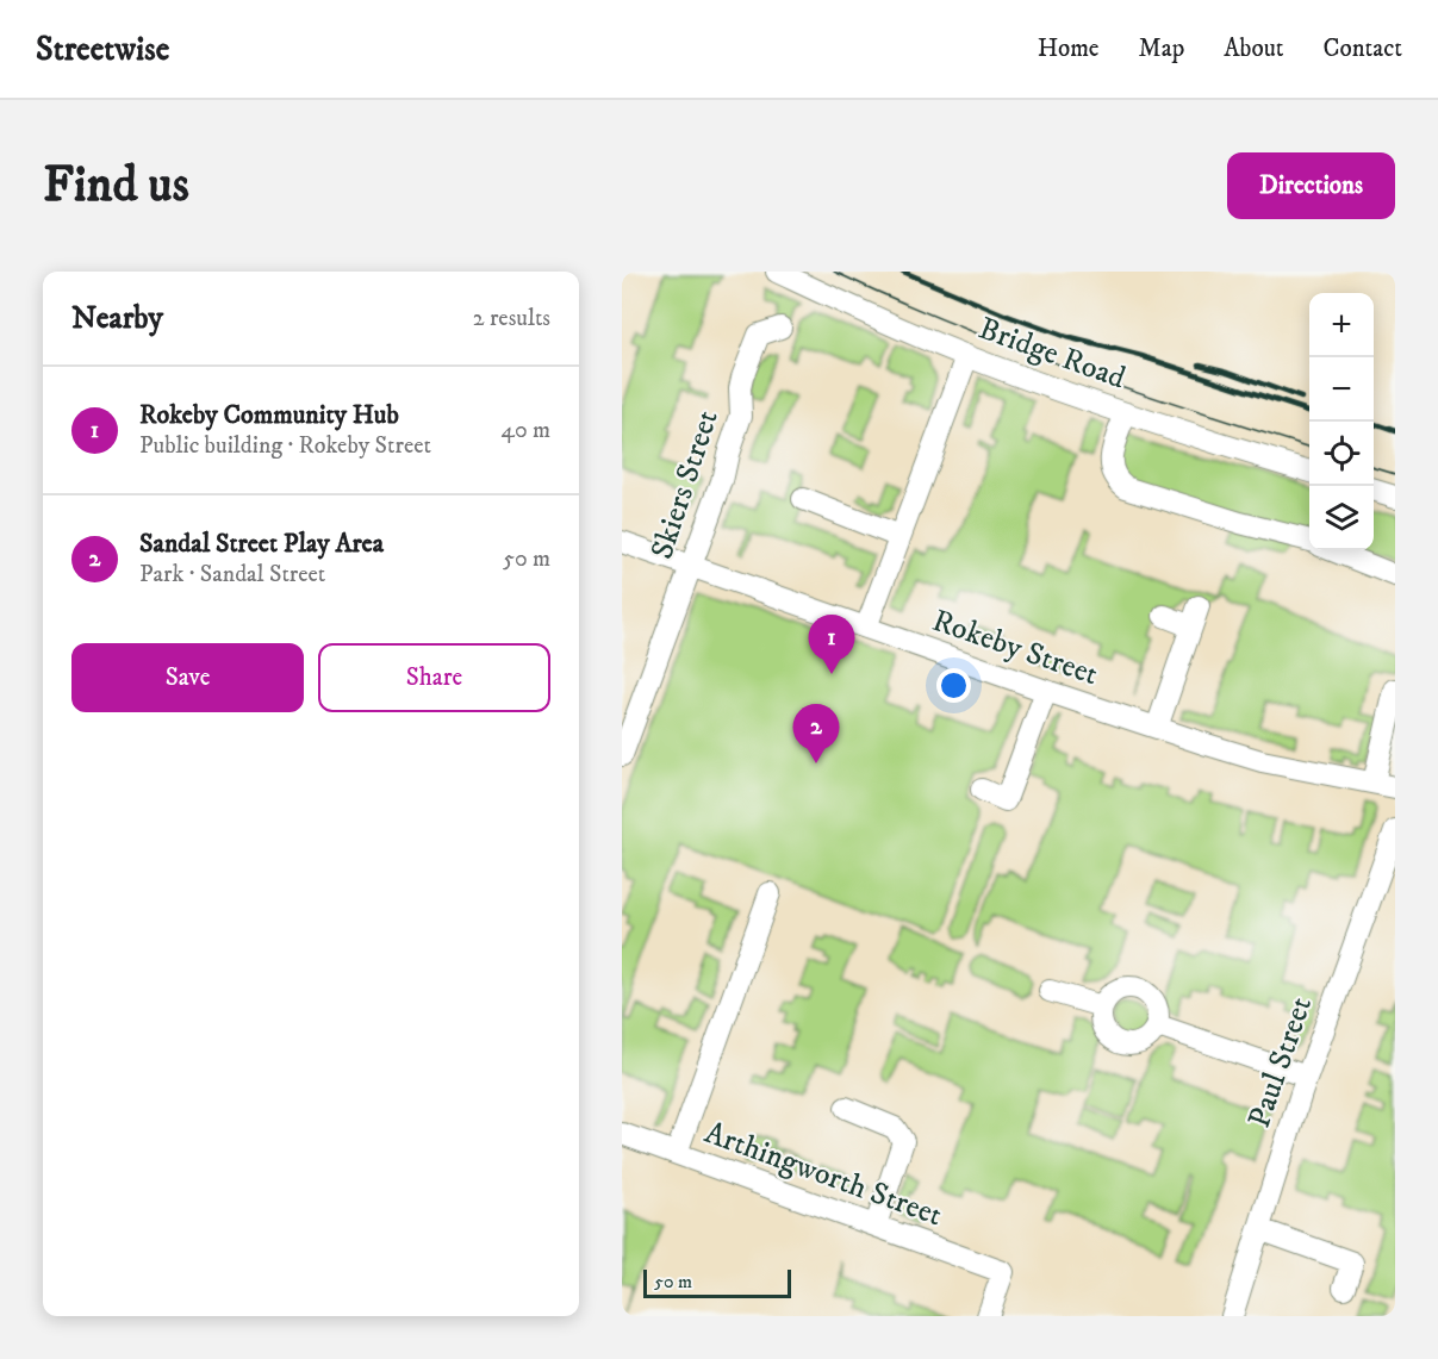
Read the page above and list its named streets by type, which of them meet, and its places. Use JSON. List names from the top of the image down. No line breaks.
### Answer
{"streets":{"street":["Bridge Road","Skiers Street","Rokeby Street","Paul Street","Arthingworth Street"]},"crossings":[["Skiers Street","Rokeby Street"]],"scale_bar":"50 m","page":{"header":"Streetwise","nav":["Home","Map","About","Contact"],"buttons":["Directions",["Save","Share"]],"title":"Find us","heading":["Nearby","2 results"],"map_buttons":["+","−"],"list":[{"mark":"1","name":"Rokeby Community Hub","note":"Public building · Rokeby Street","value":"40 m"},{"mark":"2","name":"Sandal Street Play Area","note":"Park · Sandal Street","value":"50 m"}],"pins":["1","2"],"scale":"50 m"}}
